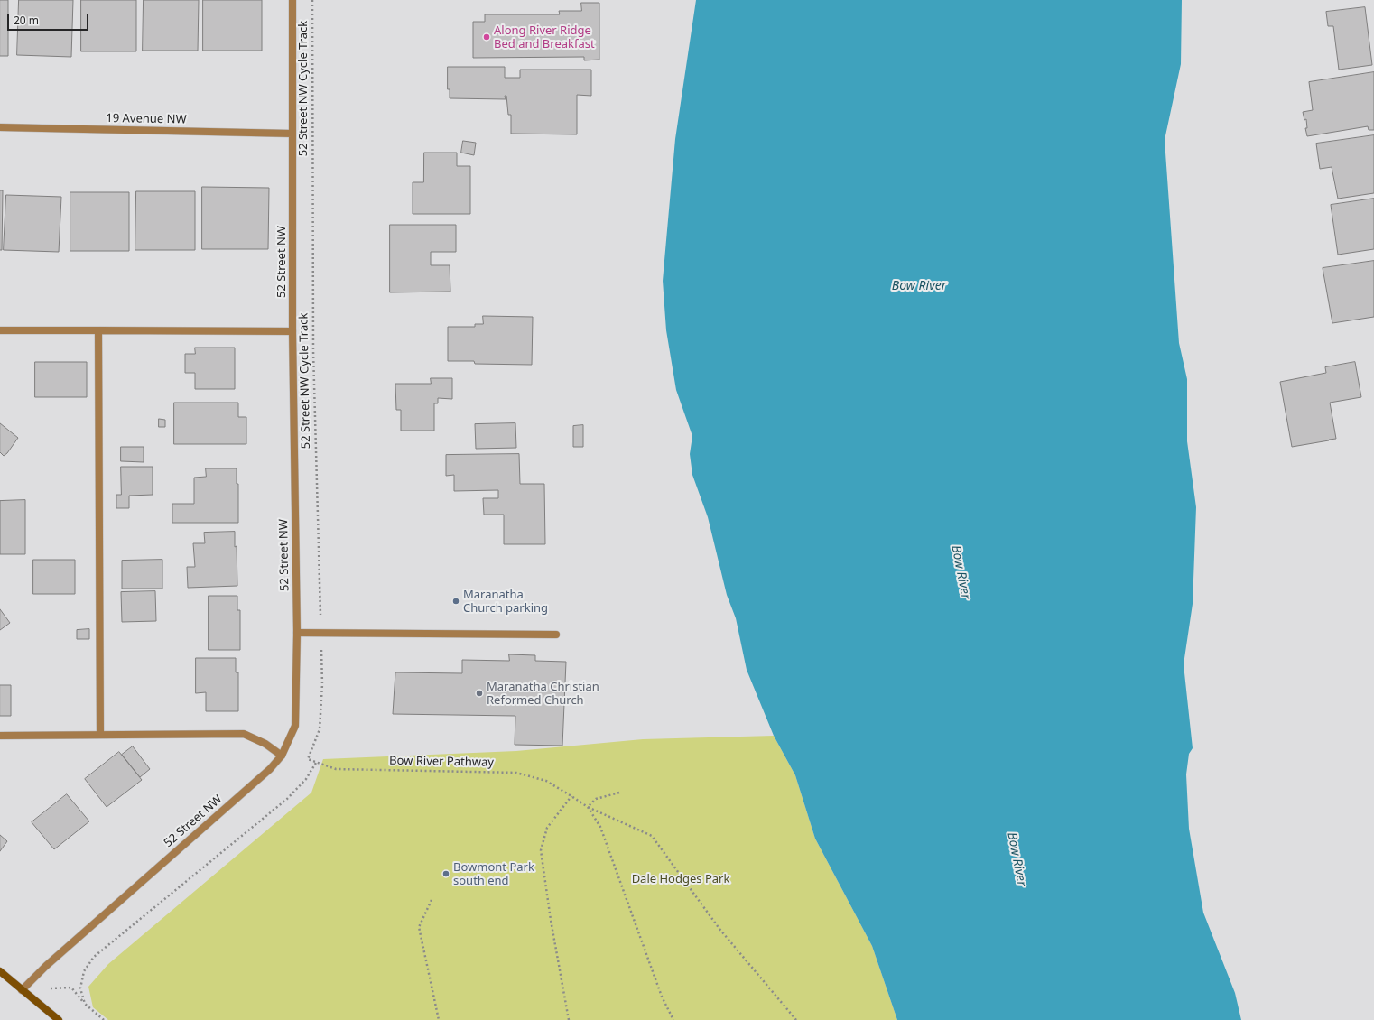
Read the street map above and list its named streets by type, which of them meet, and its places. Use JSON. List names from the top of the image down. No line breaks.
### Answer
{"streets":{"street":["19 Avenue NW","52 Street NW"],"path":["52 Street NW Cycle Track","Bow River Pathway"]},"crossings":[["52 Street NW Cycle Track","Bow River Pathway"],["19 Avenue NW","52 Street NW"]],"water":["Bow River"],"parks":["Dale Hodges Park"],"places":["Along River Ridge Bed and Breakfast","Maranatha Church parking","Maranatha Christian Reformed Church","Bowmont Park south end"],"scale_bar":"20 m"}
